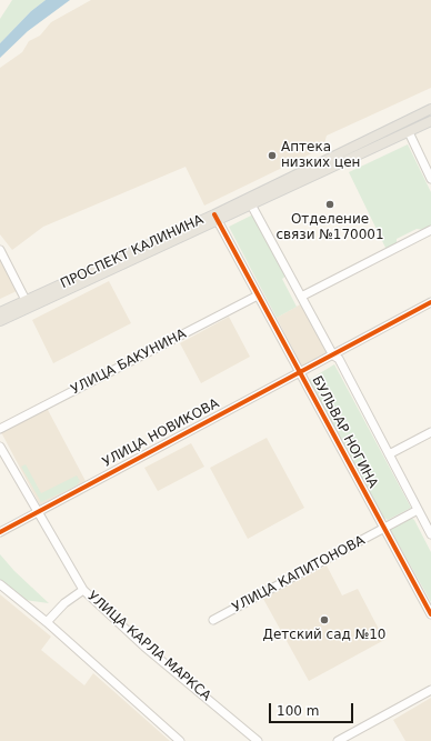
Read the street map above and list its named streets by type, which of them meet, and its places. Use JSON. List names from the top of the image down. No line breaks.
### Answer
{"streets":{"main road":["ПРОСПЕКТ КАЛИНИНА"],"street":["УЛИЦА БАКУНИНА","БУЛЬВАР НОГИНА","УЛИЦА НОВИКОВА","УЛИЦА КАПИТОНОВА","УЛИЦА КАРЛА МАРКСА"]},"crossings":[["ПРОСПЕКТ КАЛИНИНА","БУЛЬВАР НОГИНА"],["УЛИЦА БАКУНИНА","БУЛЬВАР НОГИНА"],["БУЛЬВАР НОГИНА","УЛИЦА НОВИКОВА"],["БУЛЬВАР НОГИНА","УЛИЦА КАПИТОНОВА"],["УЛИЦА НОВИКОВА","УЛИЦА КАРЛА МАРКСА"]],"places":["Аптека низких цен","Отделение связи №170001","Детский сад №10"],"scale_bar":"100 m"}
